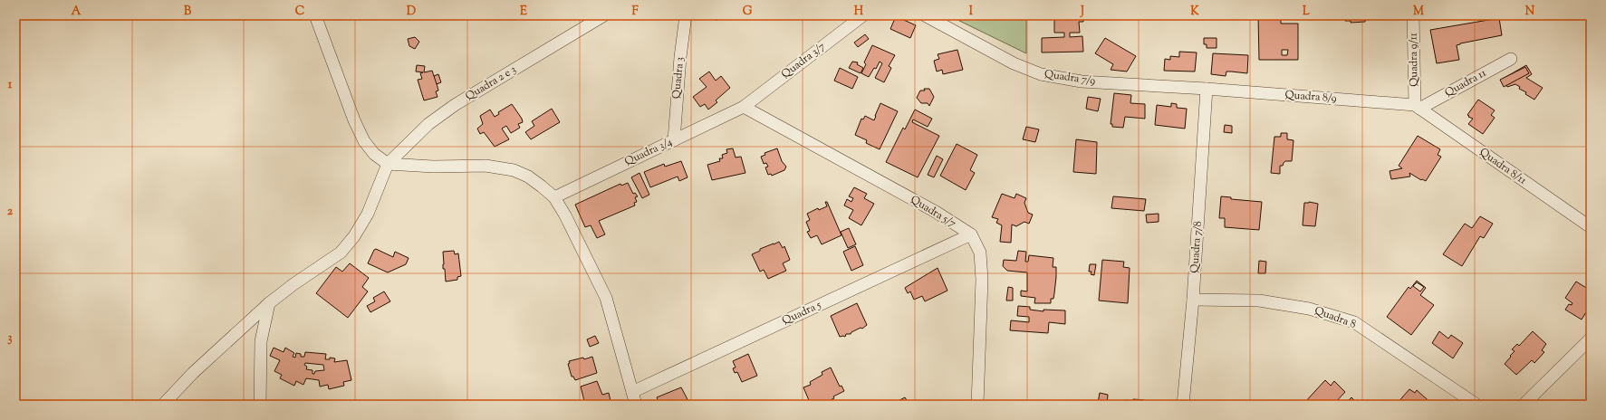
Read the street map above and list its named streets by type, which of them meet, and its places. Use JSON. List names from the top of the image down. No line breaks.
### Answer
{"streets":{"street":["Quadra 9/11","Quadra 3/7","Quadra 3","Quadra 7/9","Quadra 2 e 3","Quadra 11","Quadra 8/9","Quadra 3/4","Quadra 8/11","Quadra 5/7","Quadra 7/8","Quadra 5","Quadra 8"]},"crossings":[["Quadra 9/11","Quadra 11"],["Quadra 9/11","Quadra 8/9"],["Quadra 9/11","Quadra 8/11"],["Quadra 3/7","Quadra 3/4"],["Quadra 3/7","Quadra 5/7"],["Quadra 3","Quadra 3/4"],["Quadra 7/9","Quadra 8/9"],["Quadra 7/9","Quadra 7/8"],["Quadra 11","Quadra 8/9"],["Quadra 11","Quadra 8/11"],["Quadra 8/9","Quadra 8/11"],["Quadra 8/9","Quadra 7/8"],["Quadra 3/4","Quadra 5/7"],["Quadra 5/7","Quadra 5"],["Quadra 7/8","Quadra 8"]],"grid":{"columns":["A","B","C","D","E","F","G","H","I","J","K","L","M","N"],"rows":["1","2","3"]}}
